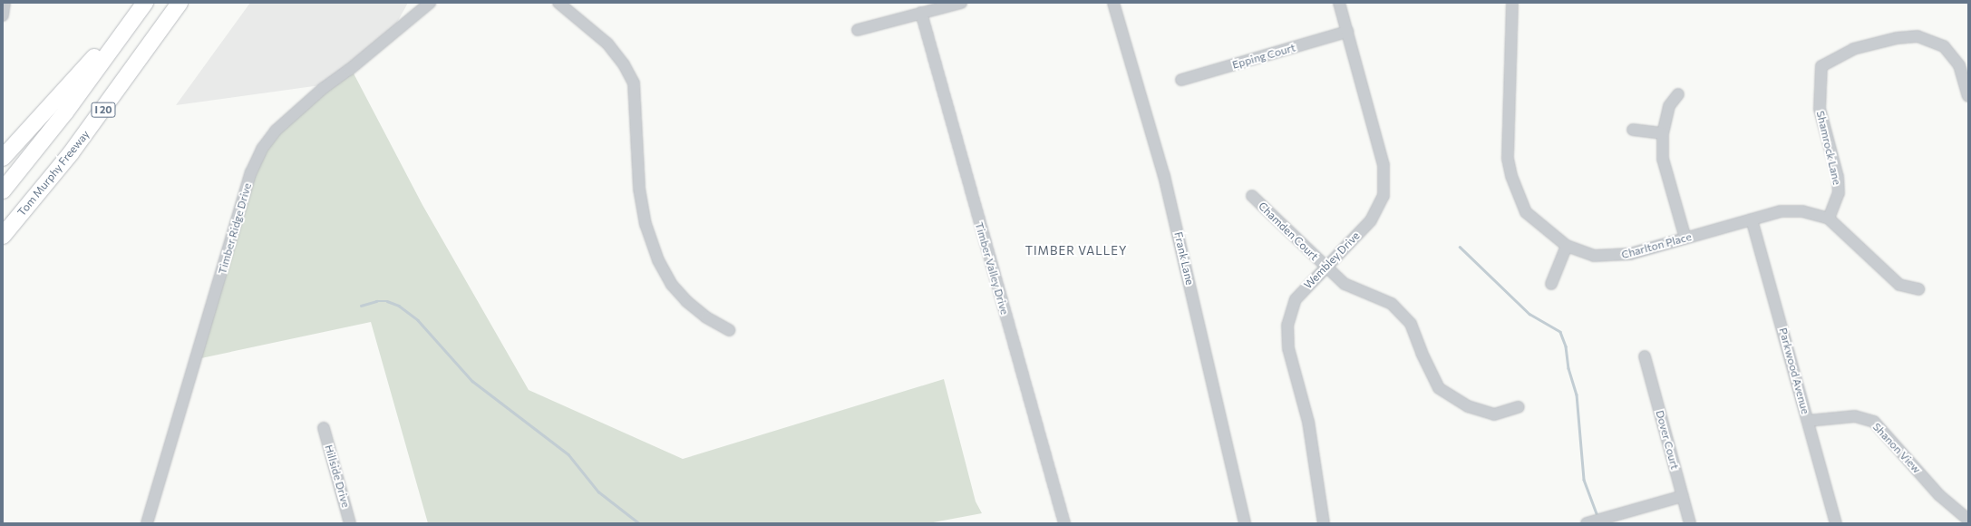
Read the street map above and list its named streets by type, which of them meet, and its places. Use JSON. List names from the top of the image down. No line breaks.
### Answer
{"streets":{"highway":["I 20","Tom Murphy Freeway"],"street":["Epping Court","Shamrock Lane","Timber Ridge Drive","Chamden Court","Charlton Place","Frank Lane","Wembley Drive","Timber Valley Drive","Parkwood Avenue","Dover Court","Shanon View","Hillside Drive"]},"crossings":[["Epping Court","Wembley Drive"],["Shamrock Lane","Charlton Place"],["Chamden Court","Wembley Drive"],["Charlton Place","Parkwood Avenue"],["Parkwood Avenue","Shanon View"]],"districts":["TIMBER VALLEY"]}
